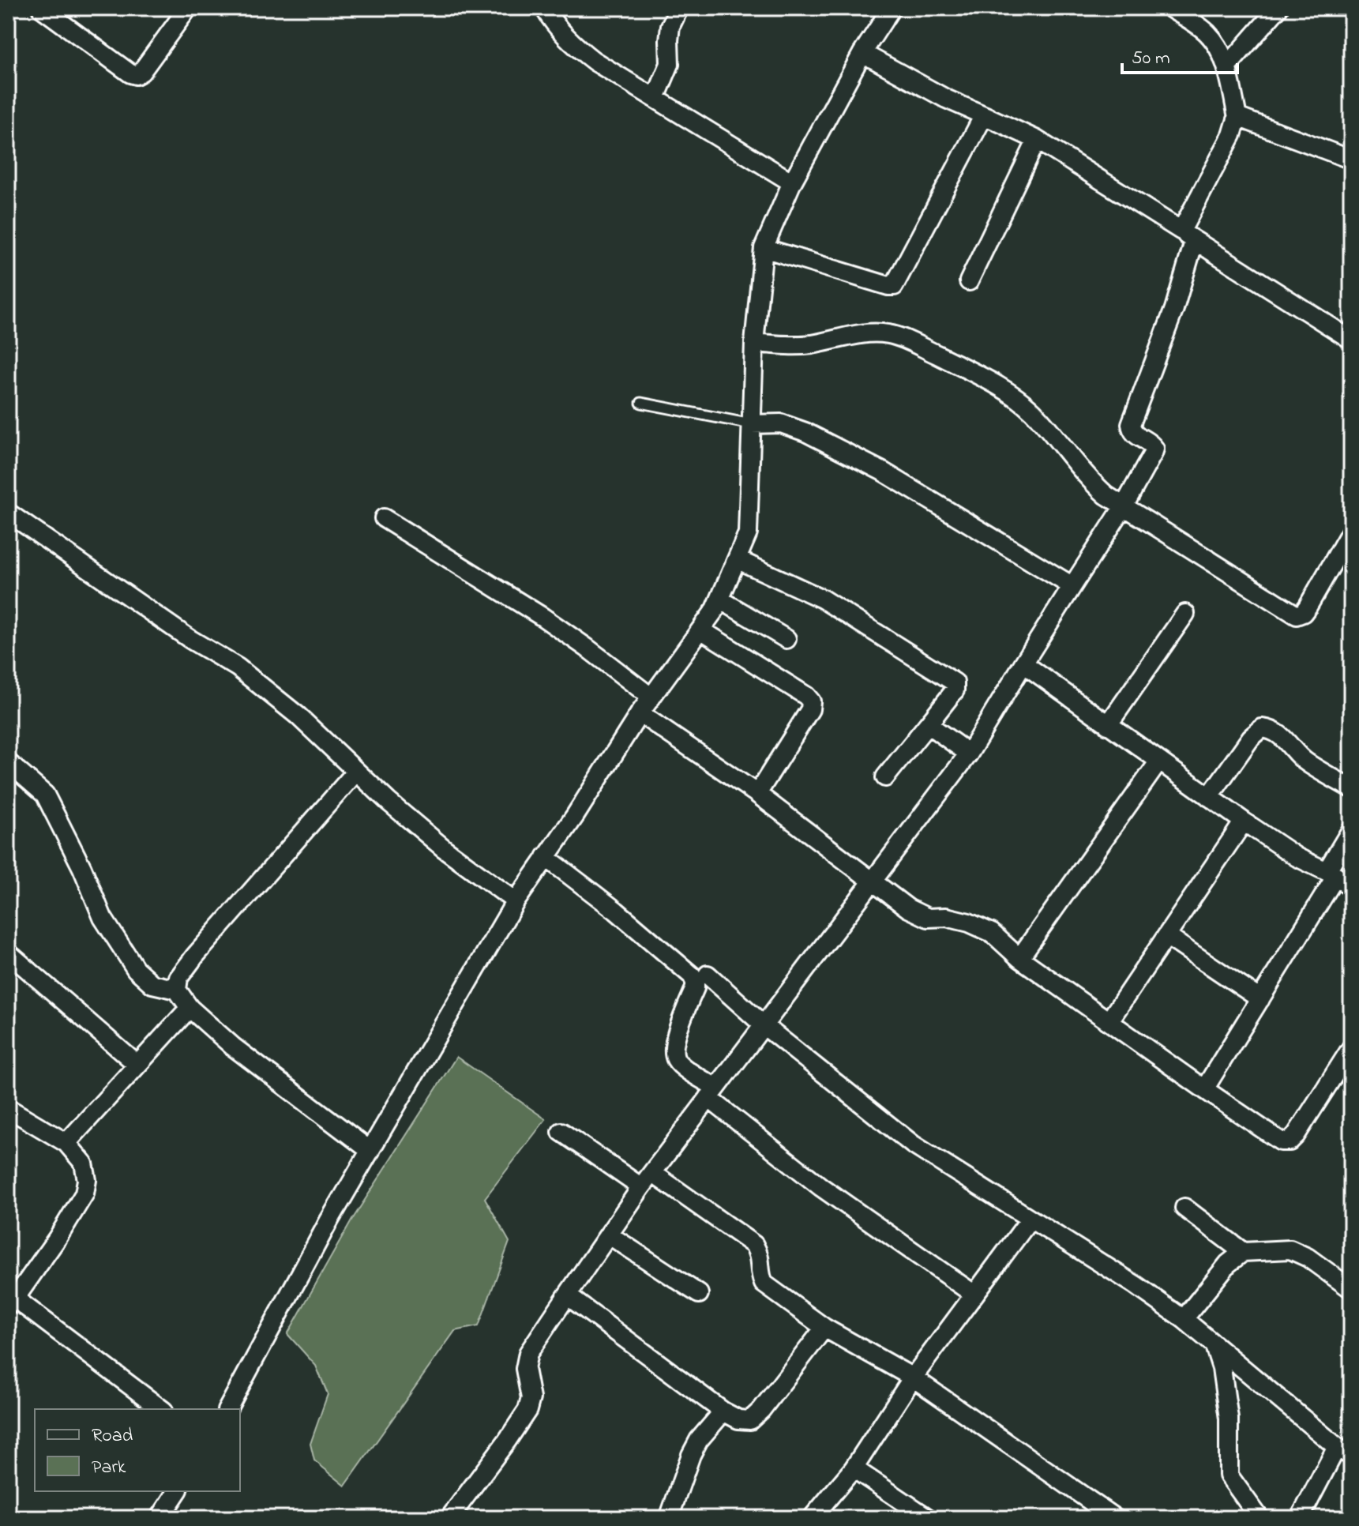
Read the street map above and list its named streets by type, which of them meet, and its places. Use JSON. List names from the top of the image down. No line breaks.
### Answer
{"legend":["Road","Park"],"scale_bar":"50 m"}
